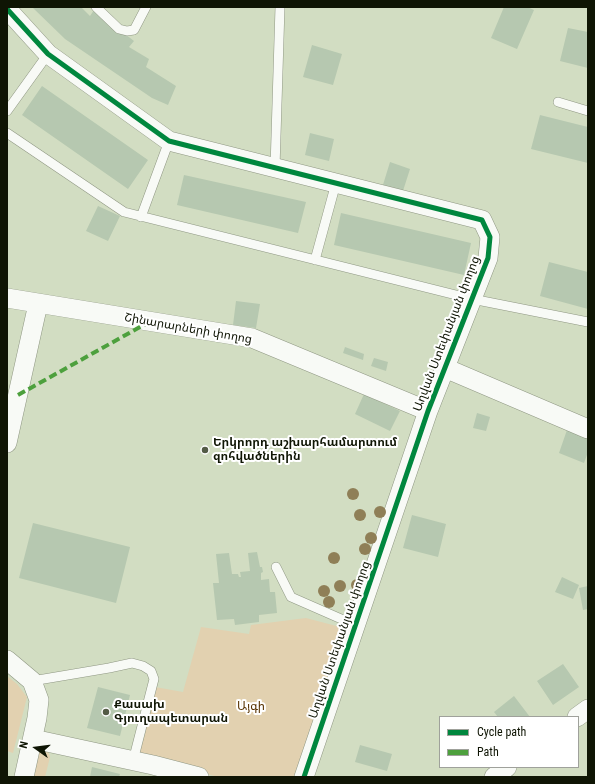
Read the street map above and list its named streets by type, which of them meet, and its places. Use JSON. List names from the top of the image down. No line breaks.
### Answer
{"streets":{"street":["Շինարարների փողոց","Աղվան Ստեփանյան փողոց"]},"crossings":[["Շինարարների փողոց","Աղվան Ստեփանյան փողոց"]],"parks":["Այգի"],"places":["Երկրորդ աշխարհամարտում զոհվածներին","Քասախ Գյուղապետարան"],"legend":["Cycle path","Path"],"north":"left"}
